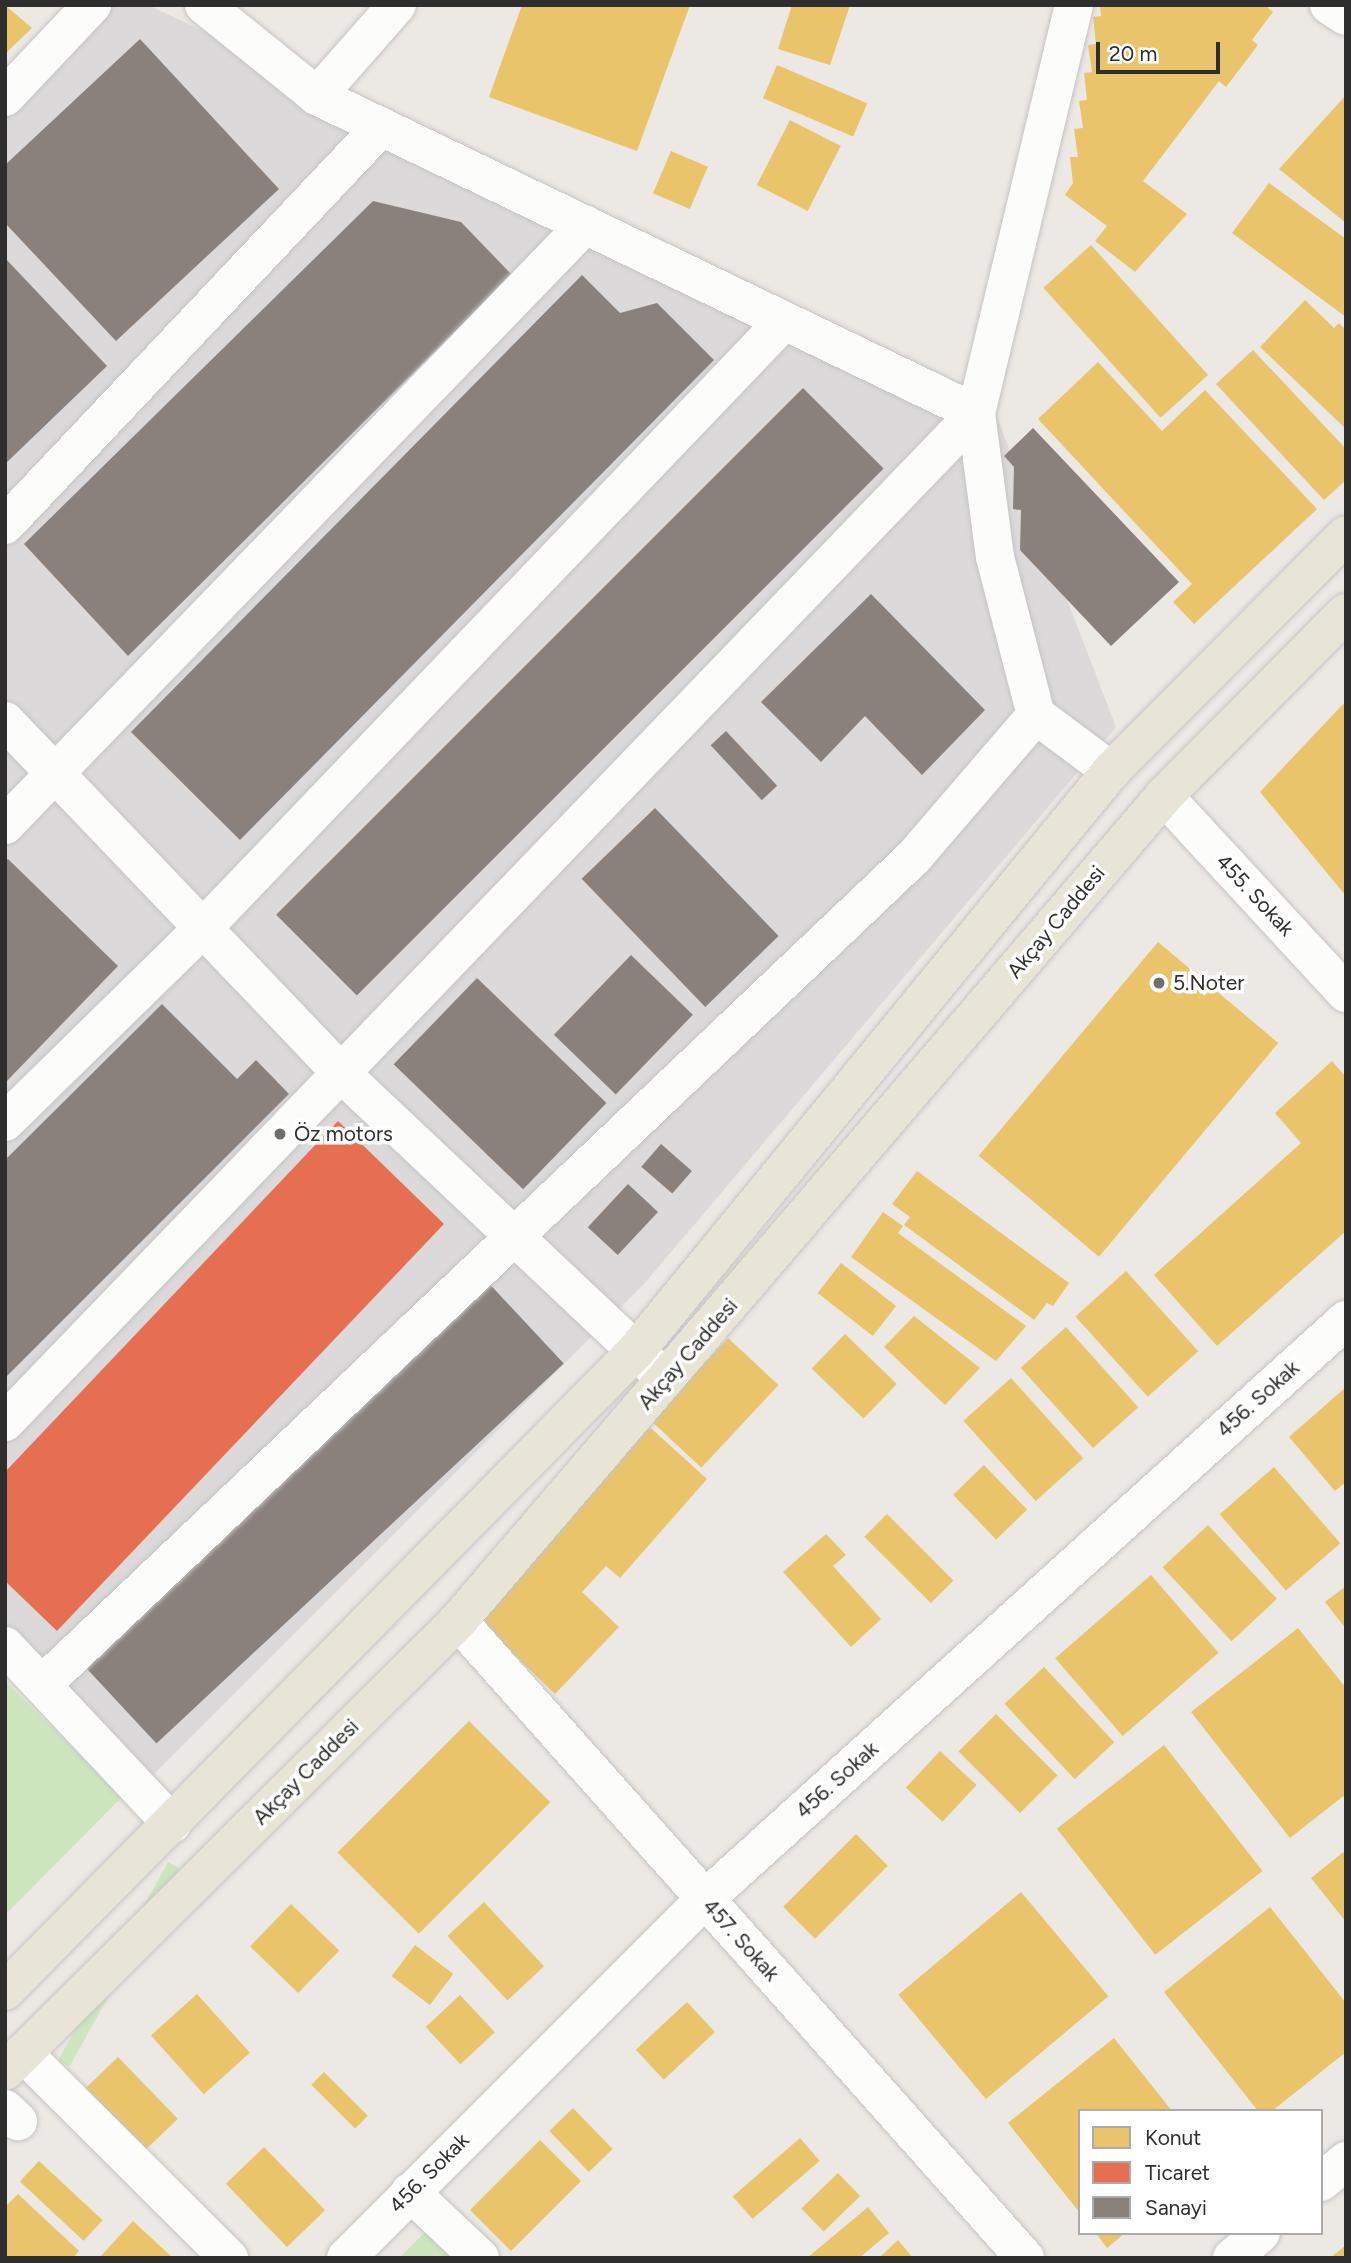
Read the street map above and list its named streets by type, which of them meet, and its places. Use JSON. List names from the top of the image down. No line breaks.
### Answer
{"streets":{"main road":["Akçay Caddesi"],"street":["455. Sokak","456. Sokak","457. Sokak"]},"crossings":[["455. Sokak","Akçay Caddesi"],["Akçay Caddesi","457. Sokak"],["456. Sokak","457. Sokak"]],"places":["5.Noter","Öz motors"],"legend":["Konut","Ticaret","Sanayi"],"scale_bar":"20 m"}
